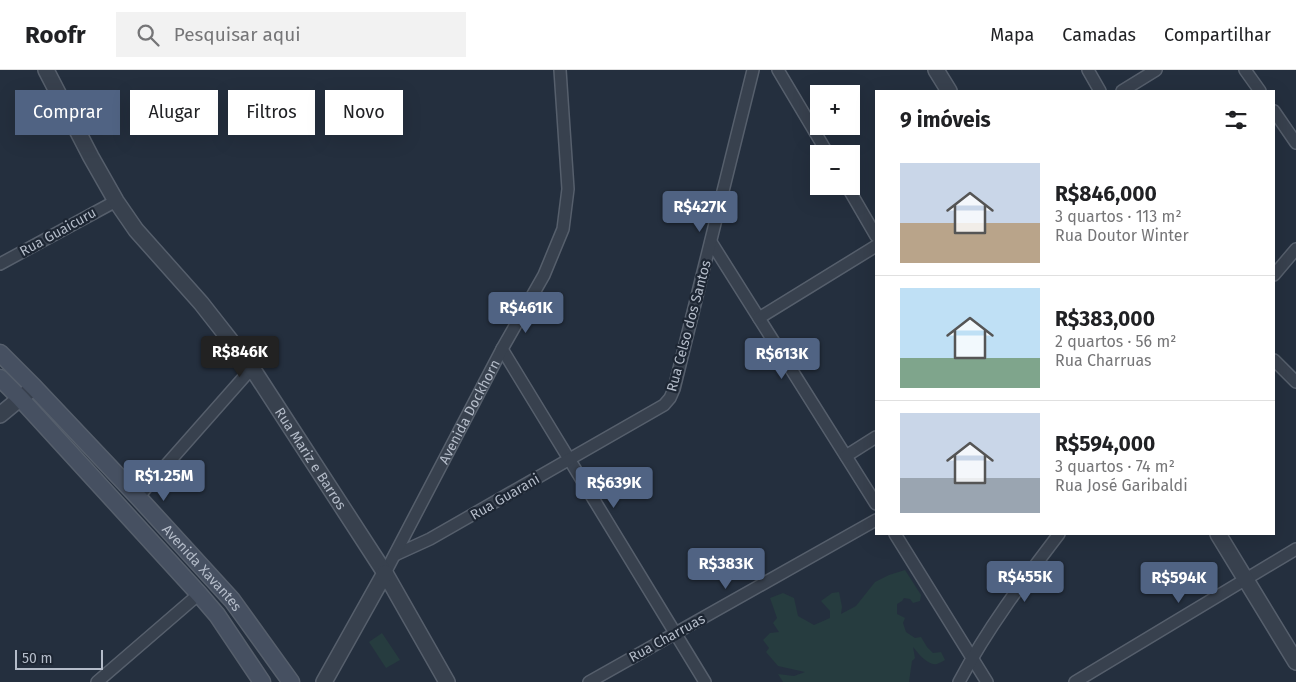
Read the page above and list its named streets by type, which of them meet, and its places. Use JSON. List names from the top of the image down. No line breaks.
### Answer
{"streets":{"main road":["Avenida Xavantes"],"street":["Rua Guaicuru","Rua Celso dos Santos","Avenida Dockhorn","Rua Mariz e Barros","Rua Guarani","Rua Charruas"]},"crossings":[["Rua Guaicuru","Rua Mariz e Barros"],["Rua Celso dos Santos","Rua Guarani"],["Avenida Dockhorn","Rua Mariz e Barros"],["Avenida Dockhorn","Rua Guarani"]],"scale_bar":"50 m","page":{"header":"Roofr","search":"Pesquisar aqui","nav":["Mapa","Camadas","Compartilhar"],"map_buttons":["+","−"],"chip":["Comprar","Alugar","Filtros","Novo"],"heading":"9 imóveis","list":[{"name":"R$846,000","note":"3 quartos · 113 m² · Rua Doutor Winter"},{"name":"R$383,000","note":"2 quartos · 56 m² · Rua Charruas"},{"name":"R$594,000","note":"3 quartos · 74 m² · Rua José Garibaldi"}],"price":["R$427K","R$461K","R$846K","R$613K","R$1.25M","R$639K","R$383K","R$455K","R$594K"],"scale":"50 m"}}
